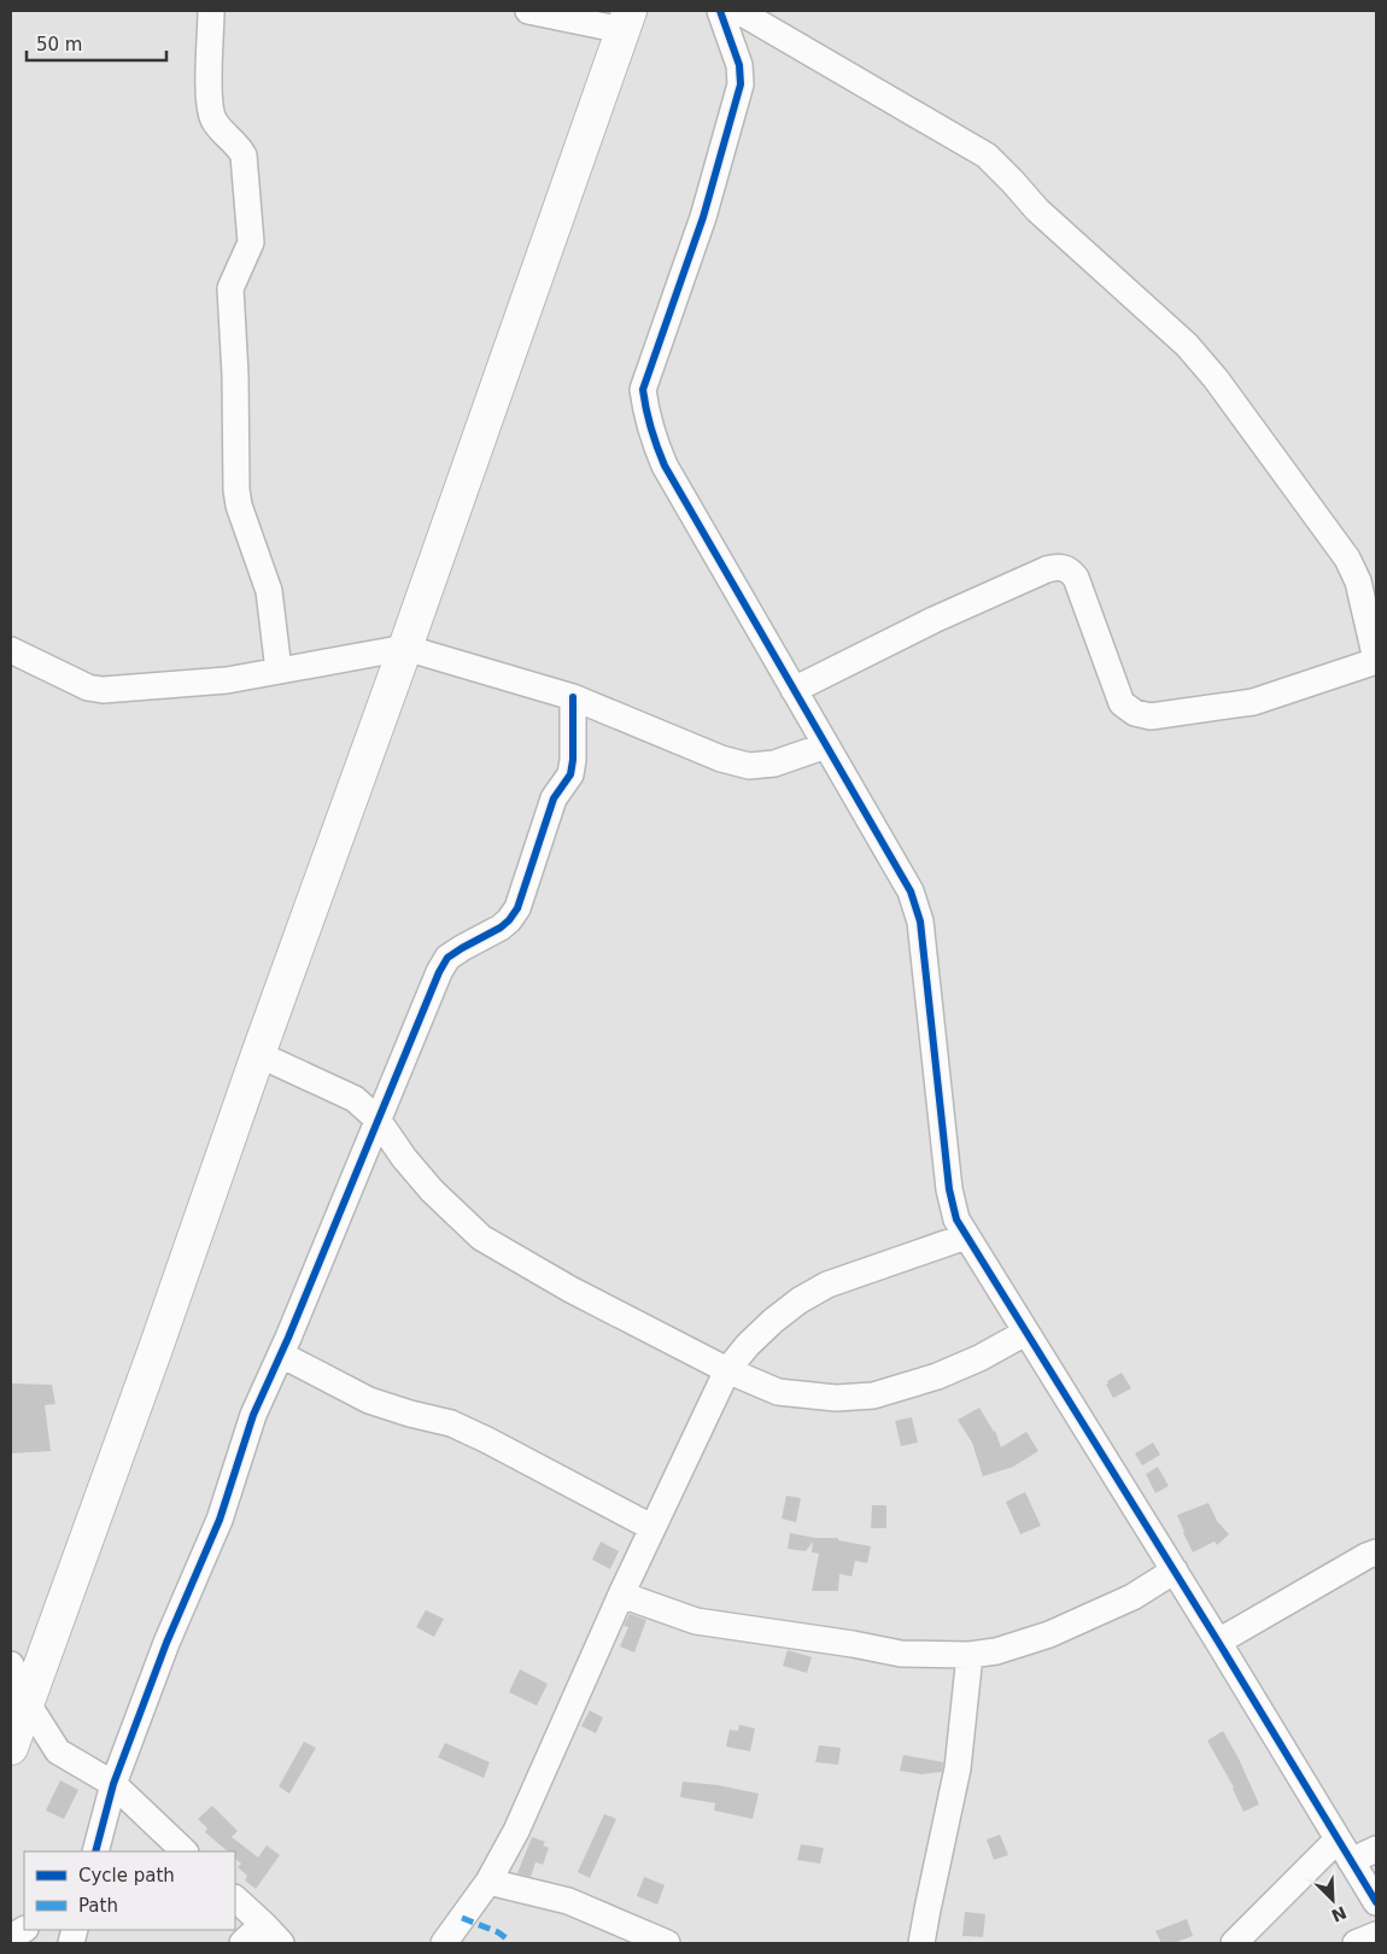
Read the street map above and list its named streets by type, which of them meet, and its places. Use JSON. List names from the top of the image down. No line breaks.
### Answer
{"legend":["Cycle path","Path"],"scale_bar":"50 m","north":"bottom right"}
